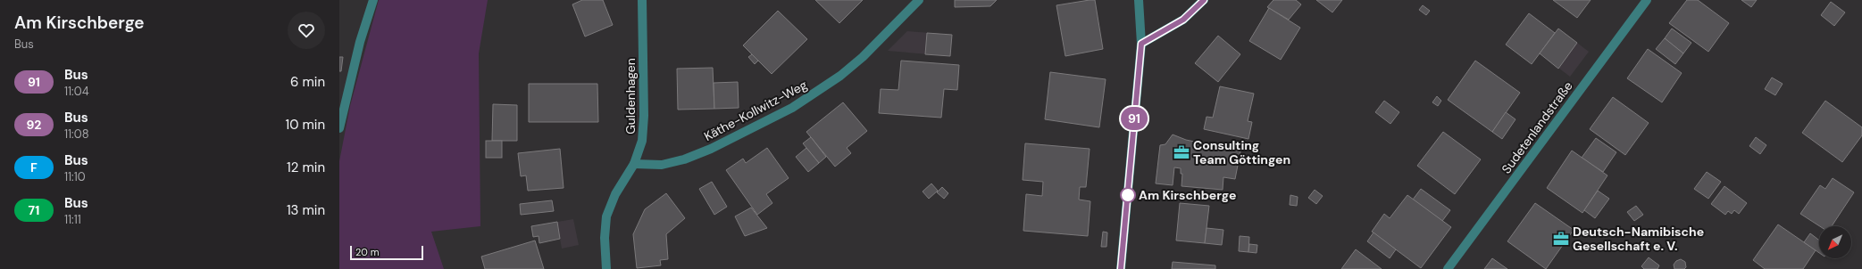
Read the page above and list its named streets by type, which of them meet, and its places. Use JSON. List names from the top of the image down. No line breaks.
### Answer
{"streets":{"street":["Guldenhagen","Käthe-Kollwitz-Weg","Sudetenlandstraße"]},"crossings":[["Guldenhagen","Käthe-Kollwitz-Weg"]],"places":{"office":["Consulting Team Göttingen","Deutsch-Namibische Gesellschaft e. V."],"other":["Am Kirschberge"]},"lines":["bus line 91"],"scale_bar":"20 m","north":"bottom left","page":{"heading":["Am Kirschberge","Bus"],"on_map":"91","list":[{"mark":"91","name":"Bus","note":"11:04","value":"6 min"},{"mark":"92","name":"Bus","note":"11:08","value":"10 min"},{"mark":"F","name":"Bus","note":"11:10","value":"12 min"},{"mark":"71","name":"Bus","note":"11:11","value":"13 min"}],"scale":"20 m"}}
